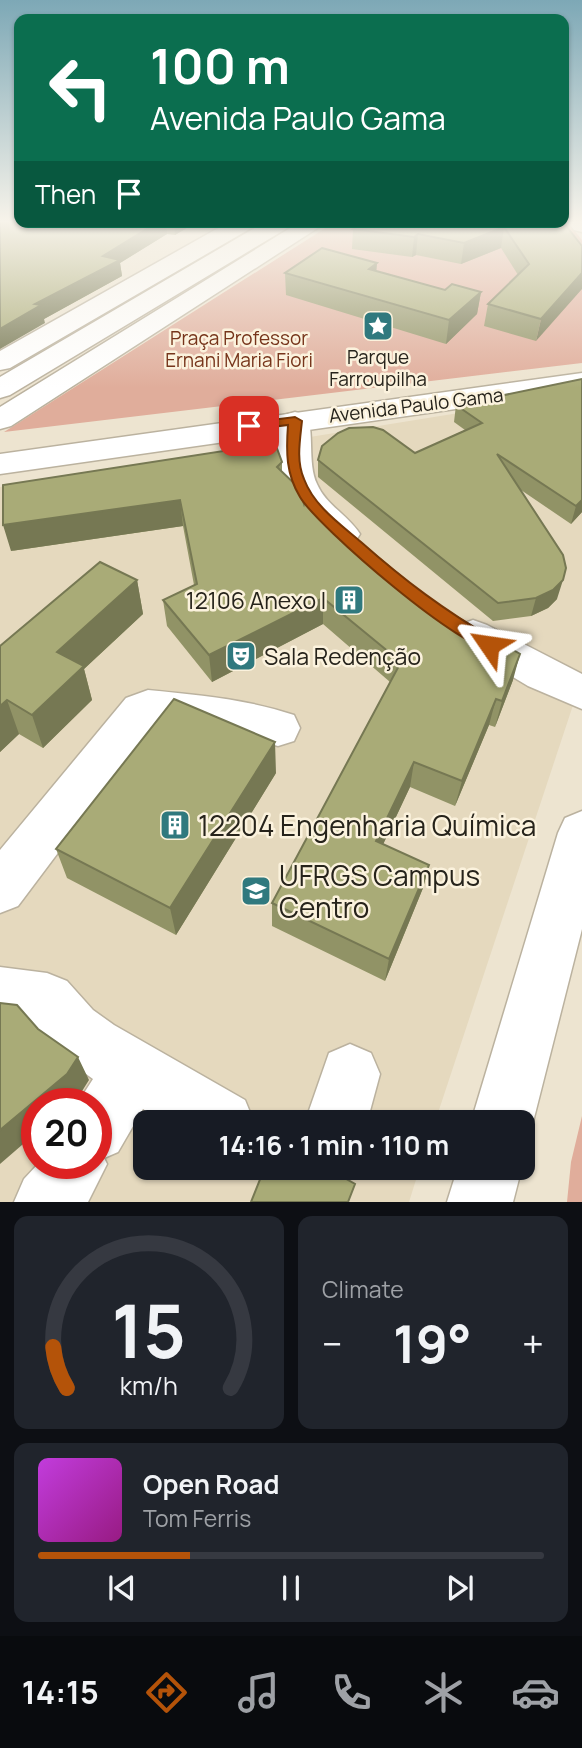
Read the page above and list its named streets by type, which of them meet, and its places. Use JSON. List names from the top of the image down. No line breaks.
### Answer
{"streets":{"main road":["Avenida Paulo Gama"]},"parks":["Praça Professor Ernani Maria Fiori"],"places":{"place":["Parque Farroupilha"],"building":["12106 Anexo I","12204 Engenharia Química"],"theatre":["Sala Redenção"],"school or university":["UFRGS Campus Centro"]},"page":{"turn":["100 m","Avenida Paulo Gama"],"then":"Then","limit":"20","trip":"14:16 · 1 min · 110 m","tile":"Climate","heat":["−","19°","+"],"song":["Open Road","Tom Ferris"],"tabs":"14:15","gauge":["15","km/h"]}}
